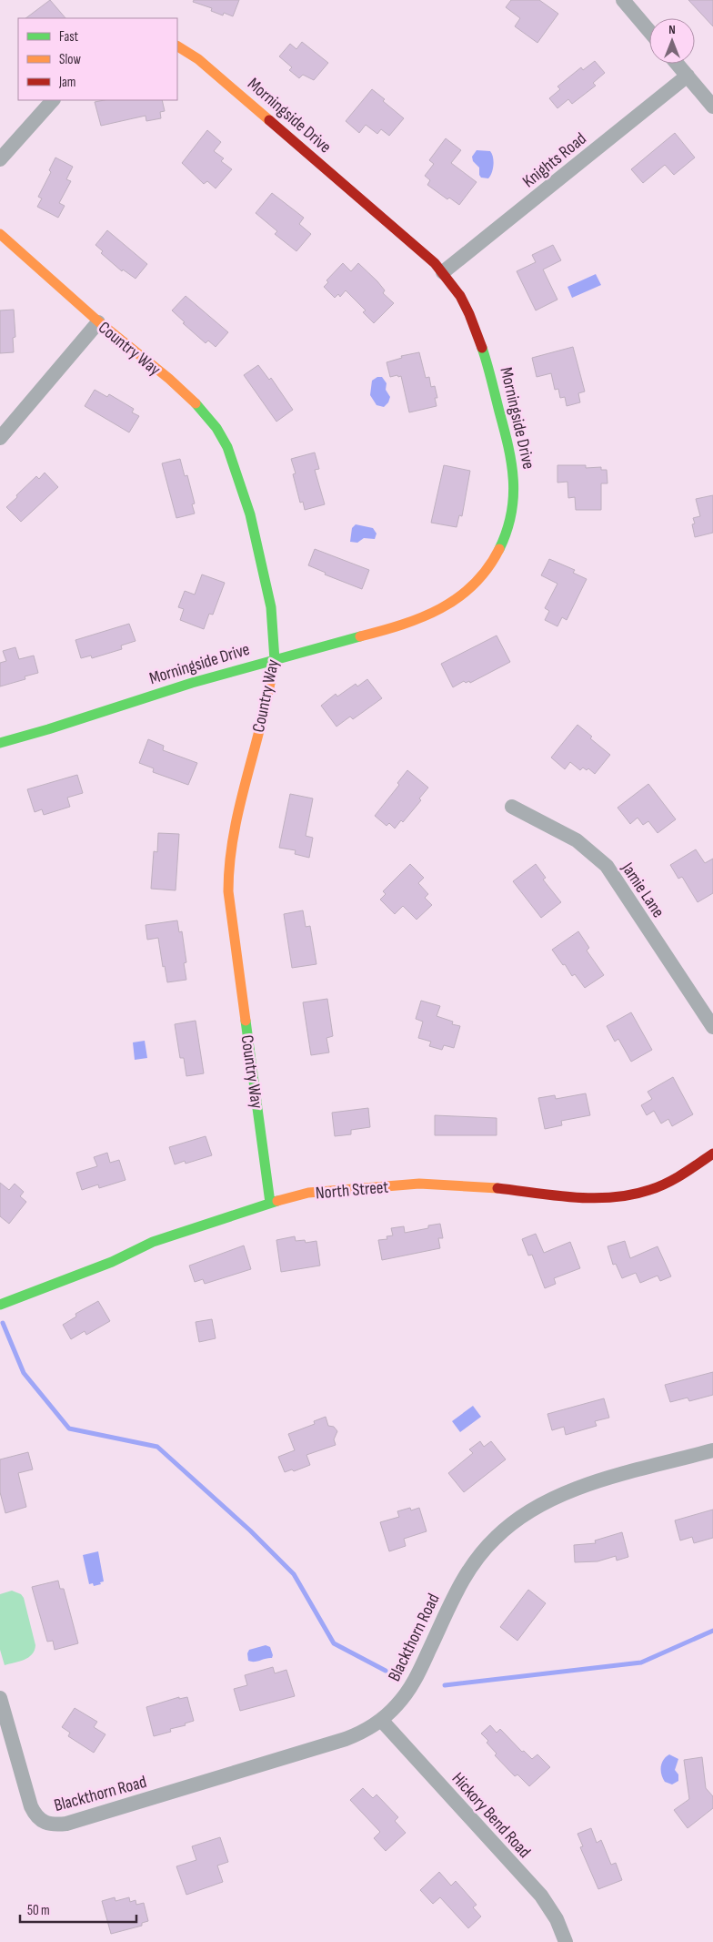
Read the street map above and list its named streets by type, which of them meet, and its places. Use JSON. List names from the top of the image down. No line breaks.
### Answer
{"streets":{"street":["Morningside Drive","Knights Road","Country Way","Jamie Lane","North Street","Blackthorn Road","Hickory Bend Road"]},"crossings":[["Morningside Drive","Knights Road"],["Morningside Drive","Country Way"],["Country Way","North Street"],["Blackthorn Road","Hickory Bend Road"]],"legend":["Fast","Slow","Jam"],"scale_bar":"50 m","north":"top"}
